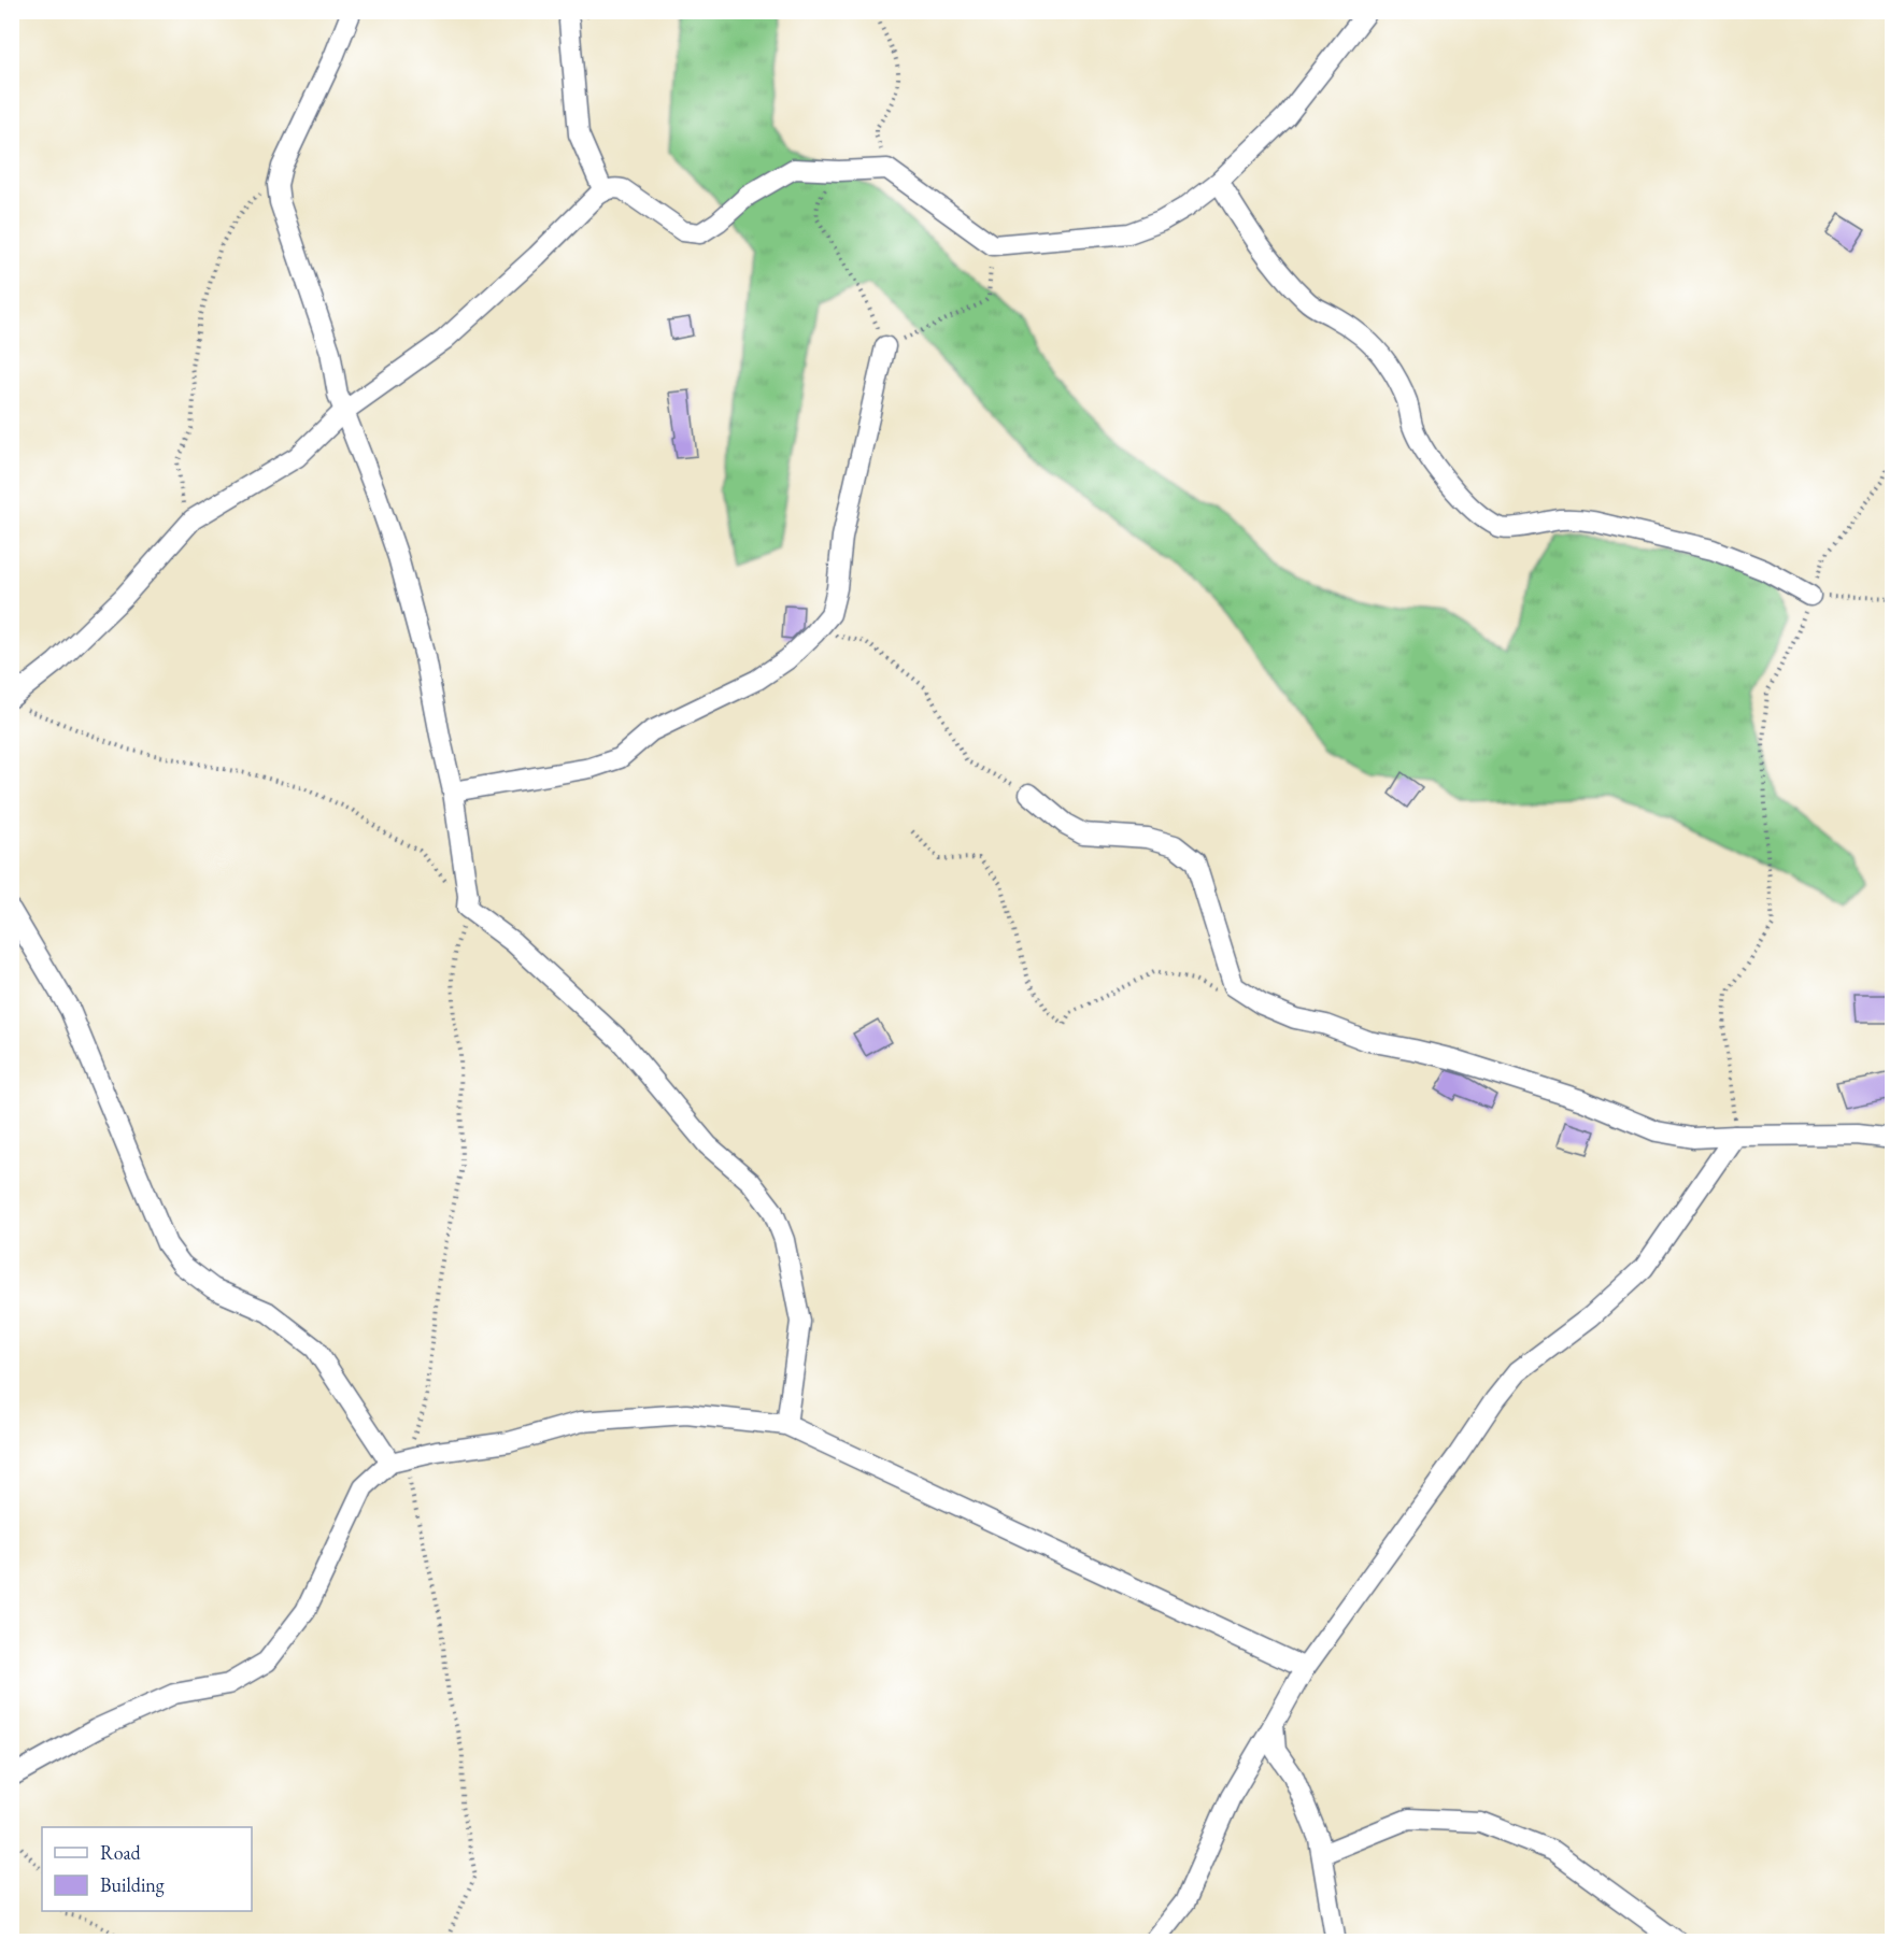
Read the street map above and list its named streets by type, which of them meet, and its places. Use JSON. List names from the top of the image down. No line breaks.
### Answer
{"legend":["Road","Building"]}
